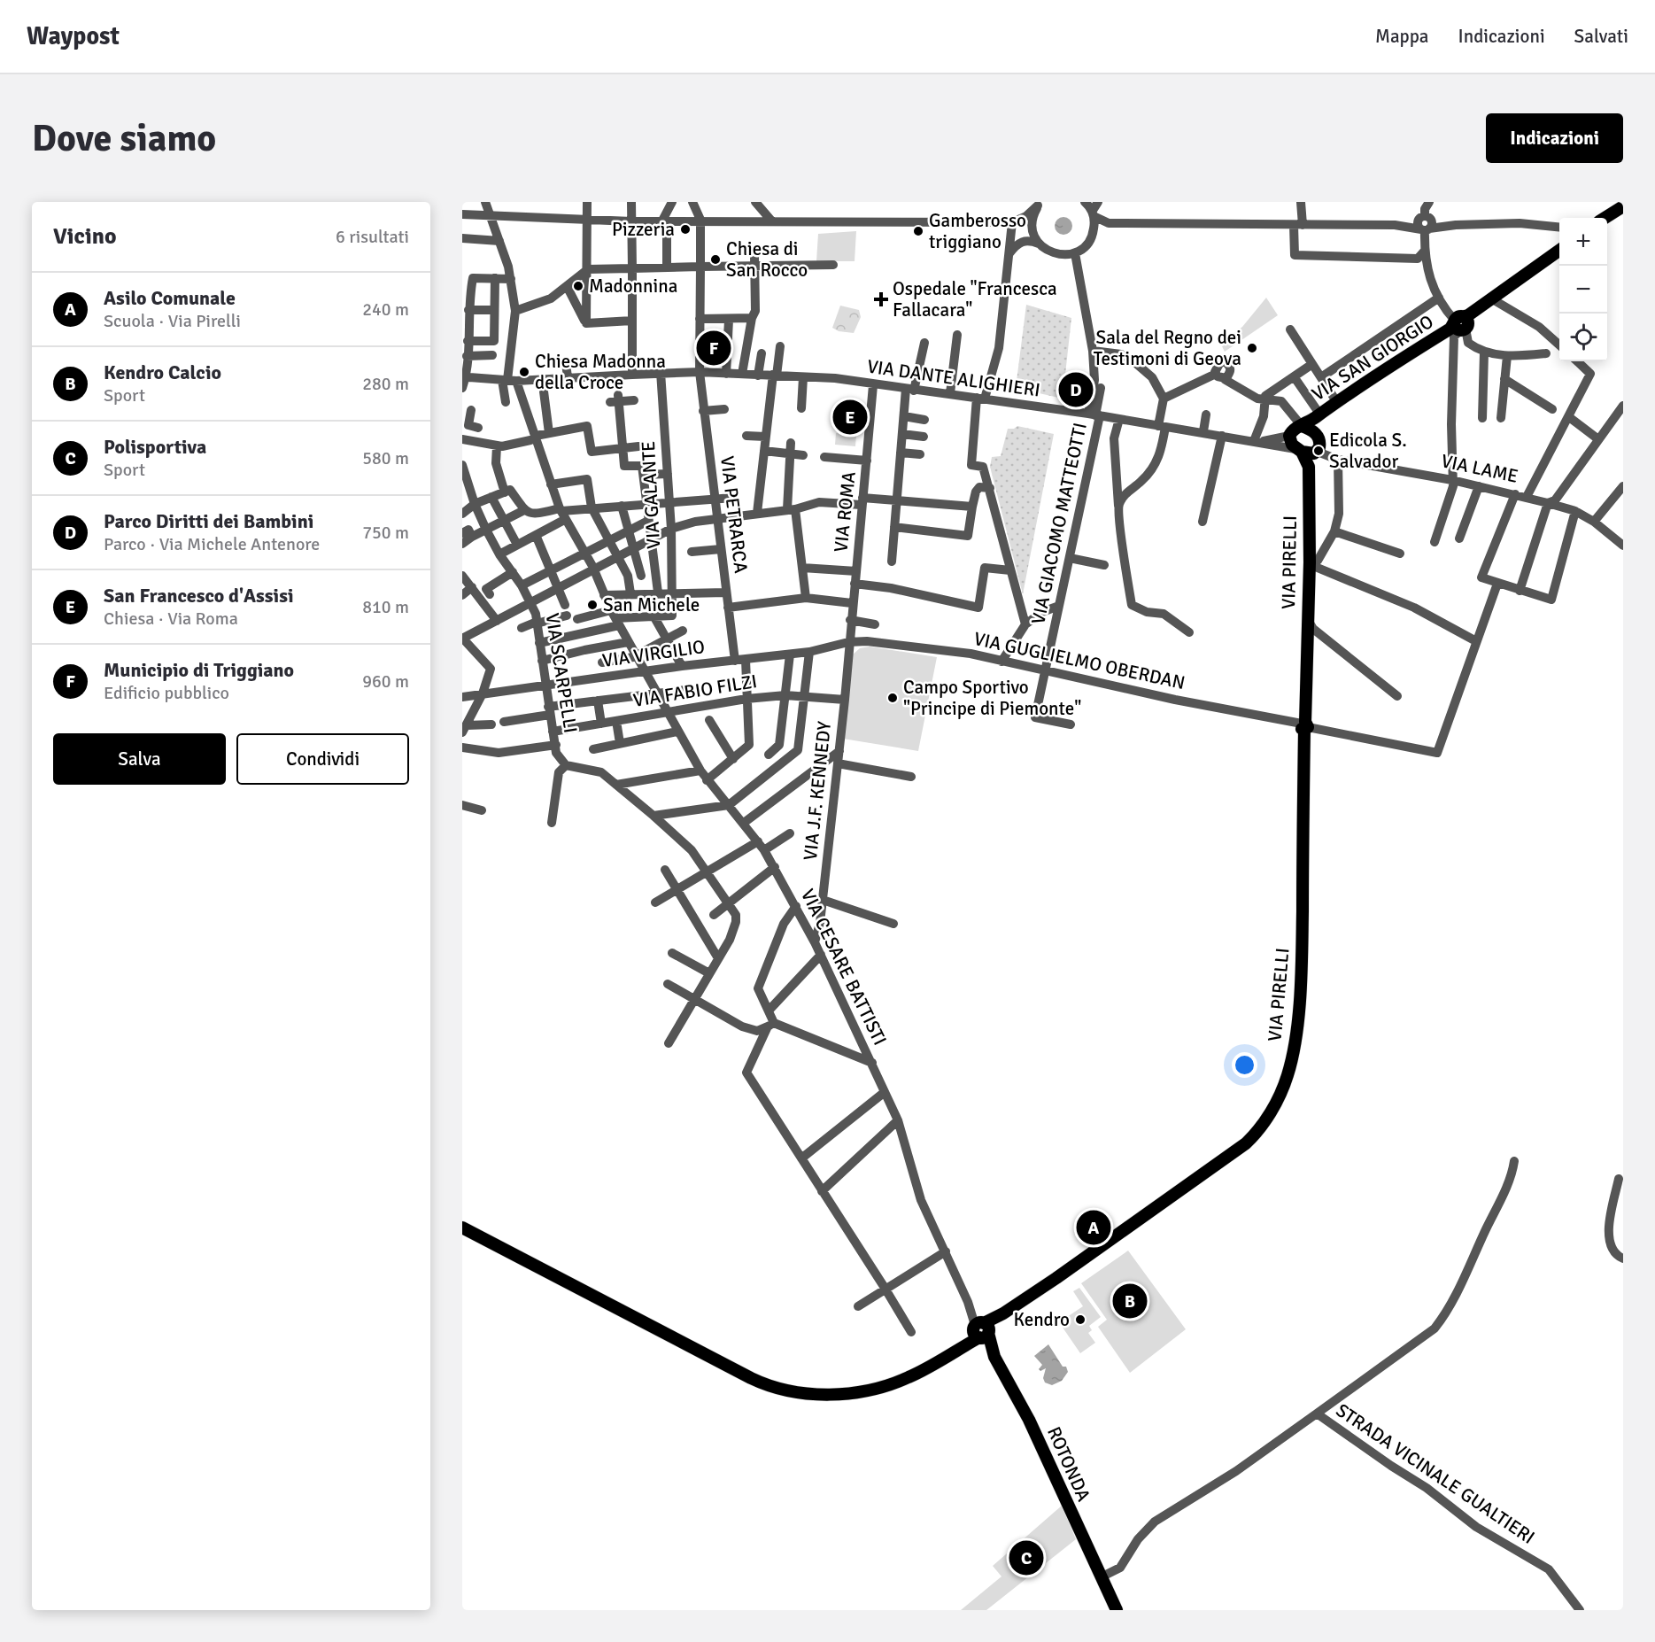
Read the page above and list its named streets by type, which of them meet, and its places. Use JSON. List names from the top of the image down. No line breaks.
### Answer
{"streets":{"main road":["VIA SAN GIORGIO","VIA PIRELLI","ROTONDA"],"street":["VIA DANTE ALIGHIERI","VIA LAME","VIA GALANTE","VIA ROMA","VIA PETRARCA","VIA GIACOMO MATTEOTTI","VIA VIRGILIO","VIA GUGLIELMO OBERDAN","VIA SCARPELLI","VIA FABIO FILZI","VIA J.F. KENNEDY","VIA CESARE BATTISTI","STRADA VICINALE GUALTIERI"]},"crossings":[["VIA SAN GIORGIO","VIA DANTE ALIGHIERI"],["VIA SAN GIORGIO","VIA LAME"],["VIA SAN GIORGIO","VIA PIRELLI"],["VIA DANTE ALIGHIERI","VIA LAME"],["VIA DANTE ALIGHIERI","VIA GALANTE"],["VIA DANTE ALIGHIERI","VIA ROMA"],["VIA DANTE ALIGHIERI","VIA PETRARCA"],["VIA DANTE ALIGHIERI","VIA GIACOMO MATTEOTTI"],["VIA DANTE ALIGHIERI","VIA PIRELLI"],["VIA LAME","VIA PIRELLI"],["VIA ROMA","VIA VIRGILIO"],["VIA ROMA","VIA GUGLIELMO OBERDAN"],["VIA ROMA","VIA J.F. KENNEDY"],["VIA PETRARCA","VIA VIRGILIO"],["VIA GIACOMO MATTEOTTI","VIA GUGLIELMO OBERDAN"],["VIA PIRELLI","VIA GUGLIELMO OBERDAN"],["VIA PIRELLI","VIA CESARE BATTISTI"],["VIA PIRELLI","ROTONDA"],["VIA VIRGILIO","VIA GUGLIELMO OBERDAN"],["VIA VIRGILIO","VIA SCARPELLI"],["VIA VIRGILIO","VIA J.F. KENNEDY"],["VIA VIRGILIO","VIA CESARE BATTISTI"],["VIA GUGLIELMO OBERDAN","VIA J.F. KENNEDY"],["VIA SCARPELLI","VIA FABIO FILZI"],["VIA FABIO FILZI","VIA J.F. KENNEDY"],["VIA FABIO FILZI","VIA CESARE BATTISTI"],["VIA J.F. KENNEDY","VIA CESARE BATTISTI"],["VIA CESARE BATTISTI","ROTONDA"],["ROTONDA","STRADA VICINALE GUALTIERI"]],"places":{"other":["Pizzeria","Gamberosso triggiano","Chiesa di San Rocco","Madonnina","Sala del Regno dei Testimoni di Geova","Chiesa Madonna della Croce","Edicola S. Salvador","San Michele","Campo Sportivo \"Principe di Piemonte\"","Kendro"],"health":["Ospedale \"Francesca Fallacara\""]},"page":{"header":"Waypost","nav":["Mappa","Indicazioni","Salvati"],"buttons":["Indicazioni",["Salva","Condividi"]],"title":"Dove siamo","heading":["Vicino","6 risultati"],"map_buttons":["+","−"],"list":[{"mark":"A","name":"Asilo Comunale","note":"Scuola · Via Pirelli","value":"240 m"},{"mark":"B","name":"Kendro Calcio","note":"Sport","value":"280 m"},{"mark":"C","name":"Polisportiva","note":"Sport","value":"580 m"},{"mark":"D","name":"Parco Diritti dei Bambini","note":"Parco · Via Michele Antenore","value":"750 m"},{"mark":"E","name":"San Francesco d'Assisi","note":"Chiesa · Via Roma","value":"810 m"},{"mark":"F","name":"Municipio di Triggiano","note":"Edificio pubblico","value":"960 m"}],"pins":["F","D","E","A","B","C"]}}
